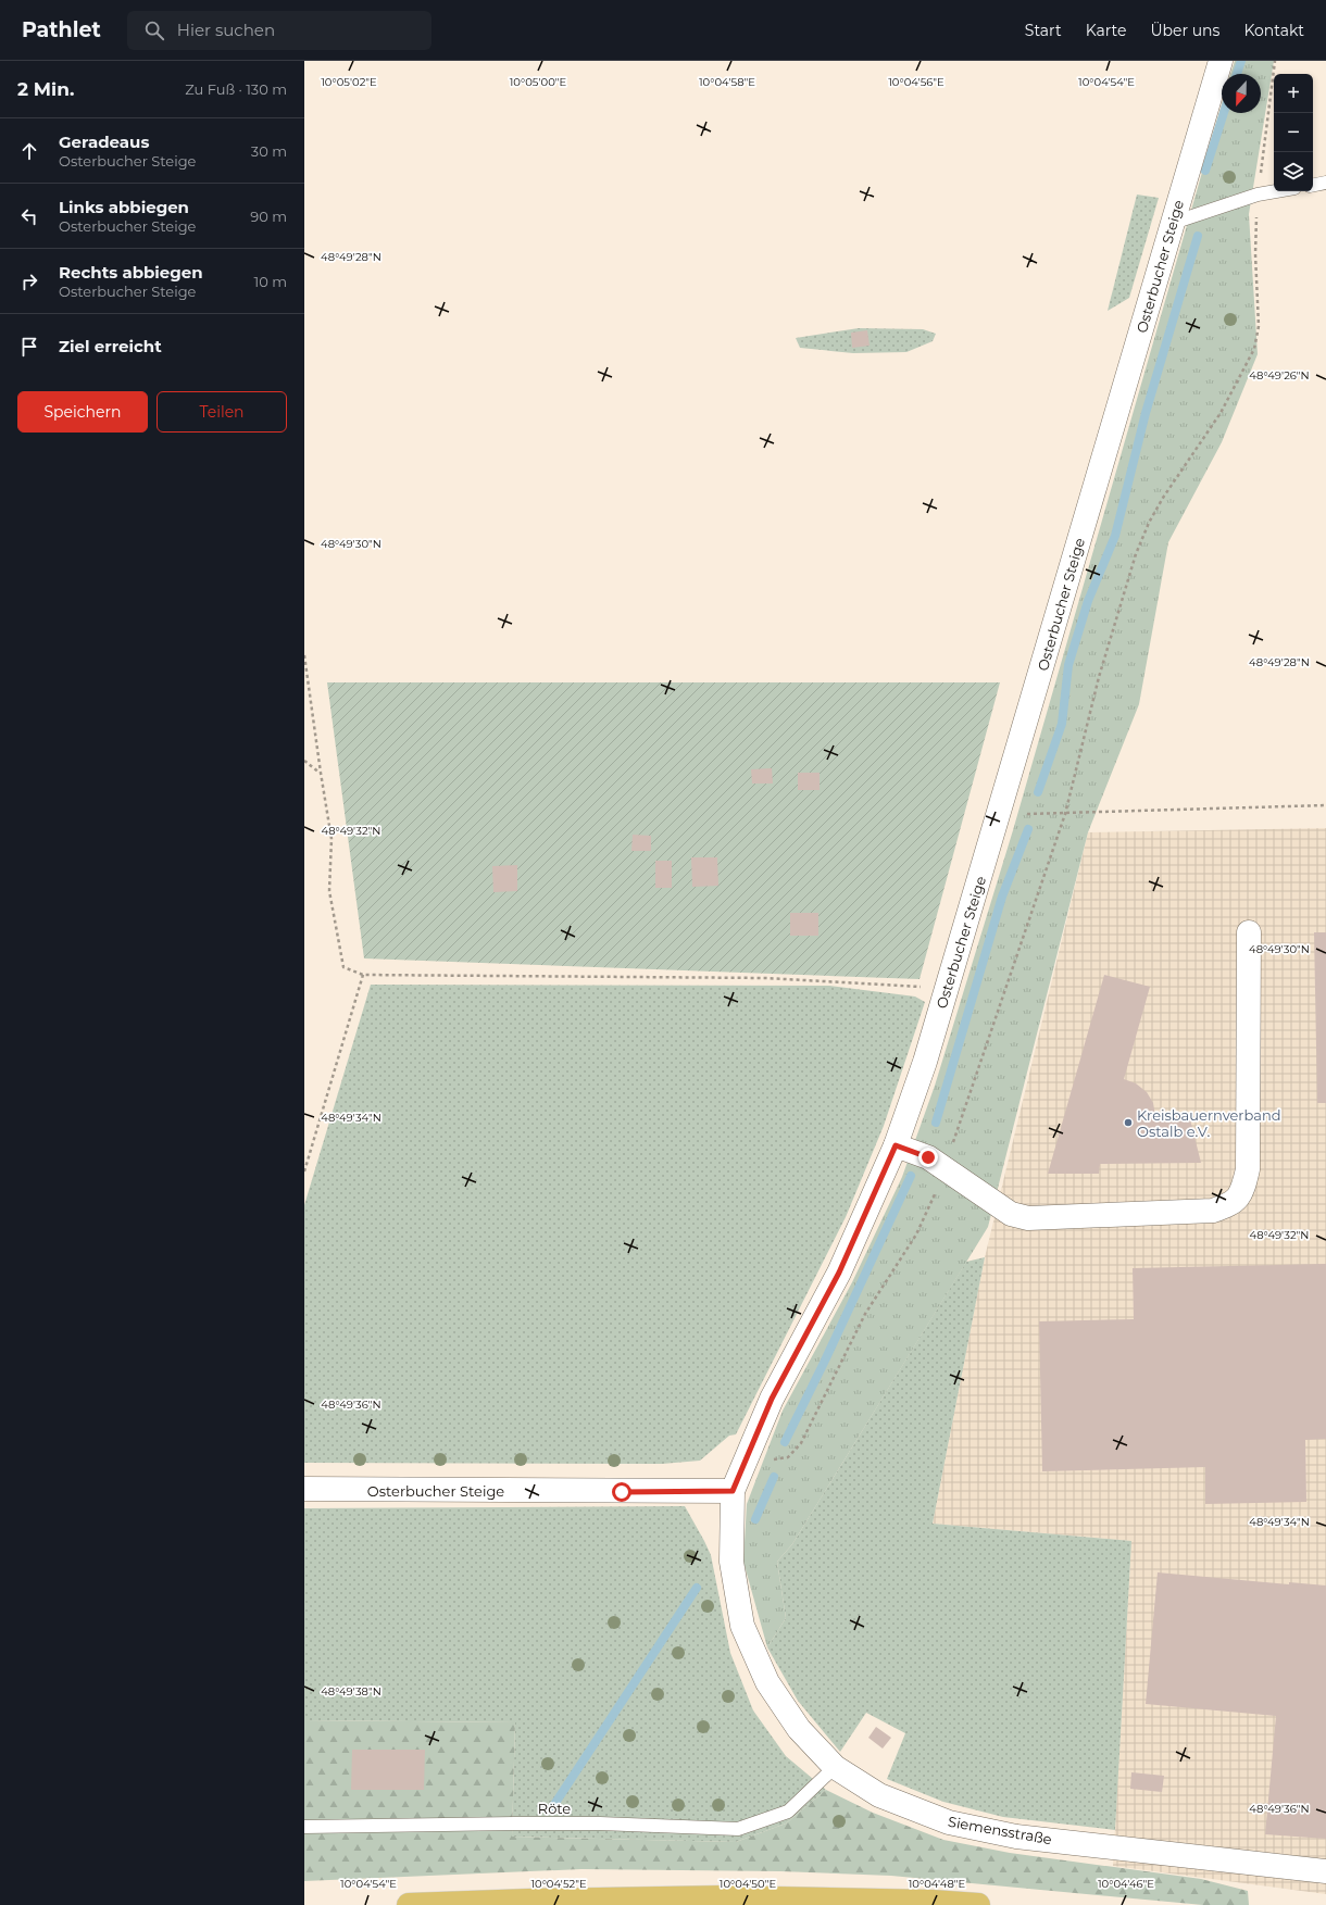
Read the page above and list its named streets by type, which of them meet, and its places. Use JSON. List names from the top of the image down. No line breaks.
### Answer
{"streets":{"street":["Osterbucher Steige","Siemensstraße"],"lane":["Röte"]},"crossings":[["Osterbucher Steige","Siemensstraße"],["Röte","Siemensstraße"]],"places":["Kreisbauernverband Ostalb e.V."],"north":"bottom","page":{"header":"Pathlet","search":"Hier suchen","nav":["Start","Karte","Über uns","Kontakt"],"heading":["2 Min.","Zu Fuß · 130 m"],"map_buttons":["+","−"],"list":[["Geradeaus","Osterbucher Steige","30 m"],["Links abbiegen","Osterbucher Steige","90 m"],["Rechts abbiegen","Osterbucher Steige","10 m"],"Ziel erreicht"],"buttons":["Speichern","Teilen"]},"coordinates":["10°05'00\"E","10°05'02\"E","10°04'58\"E","10°04'56\"E","10°04'54\"E","48°49'28\"N","48°49'26\"N","48°49'30\"N","48°49'32\"N","48°49'34\"N","48°49'36\"N","48°49'38\"N","10°04'52\"E","10°04'50\"E","10°04'48\"E","10°04'46\"E"]}
